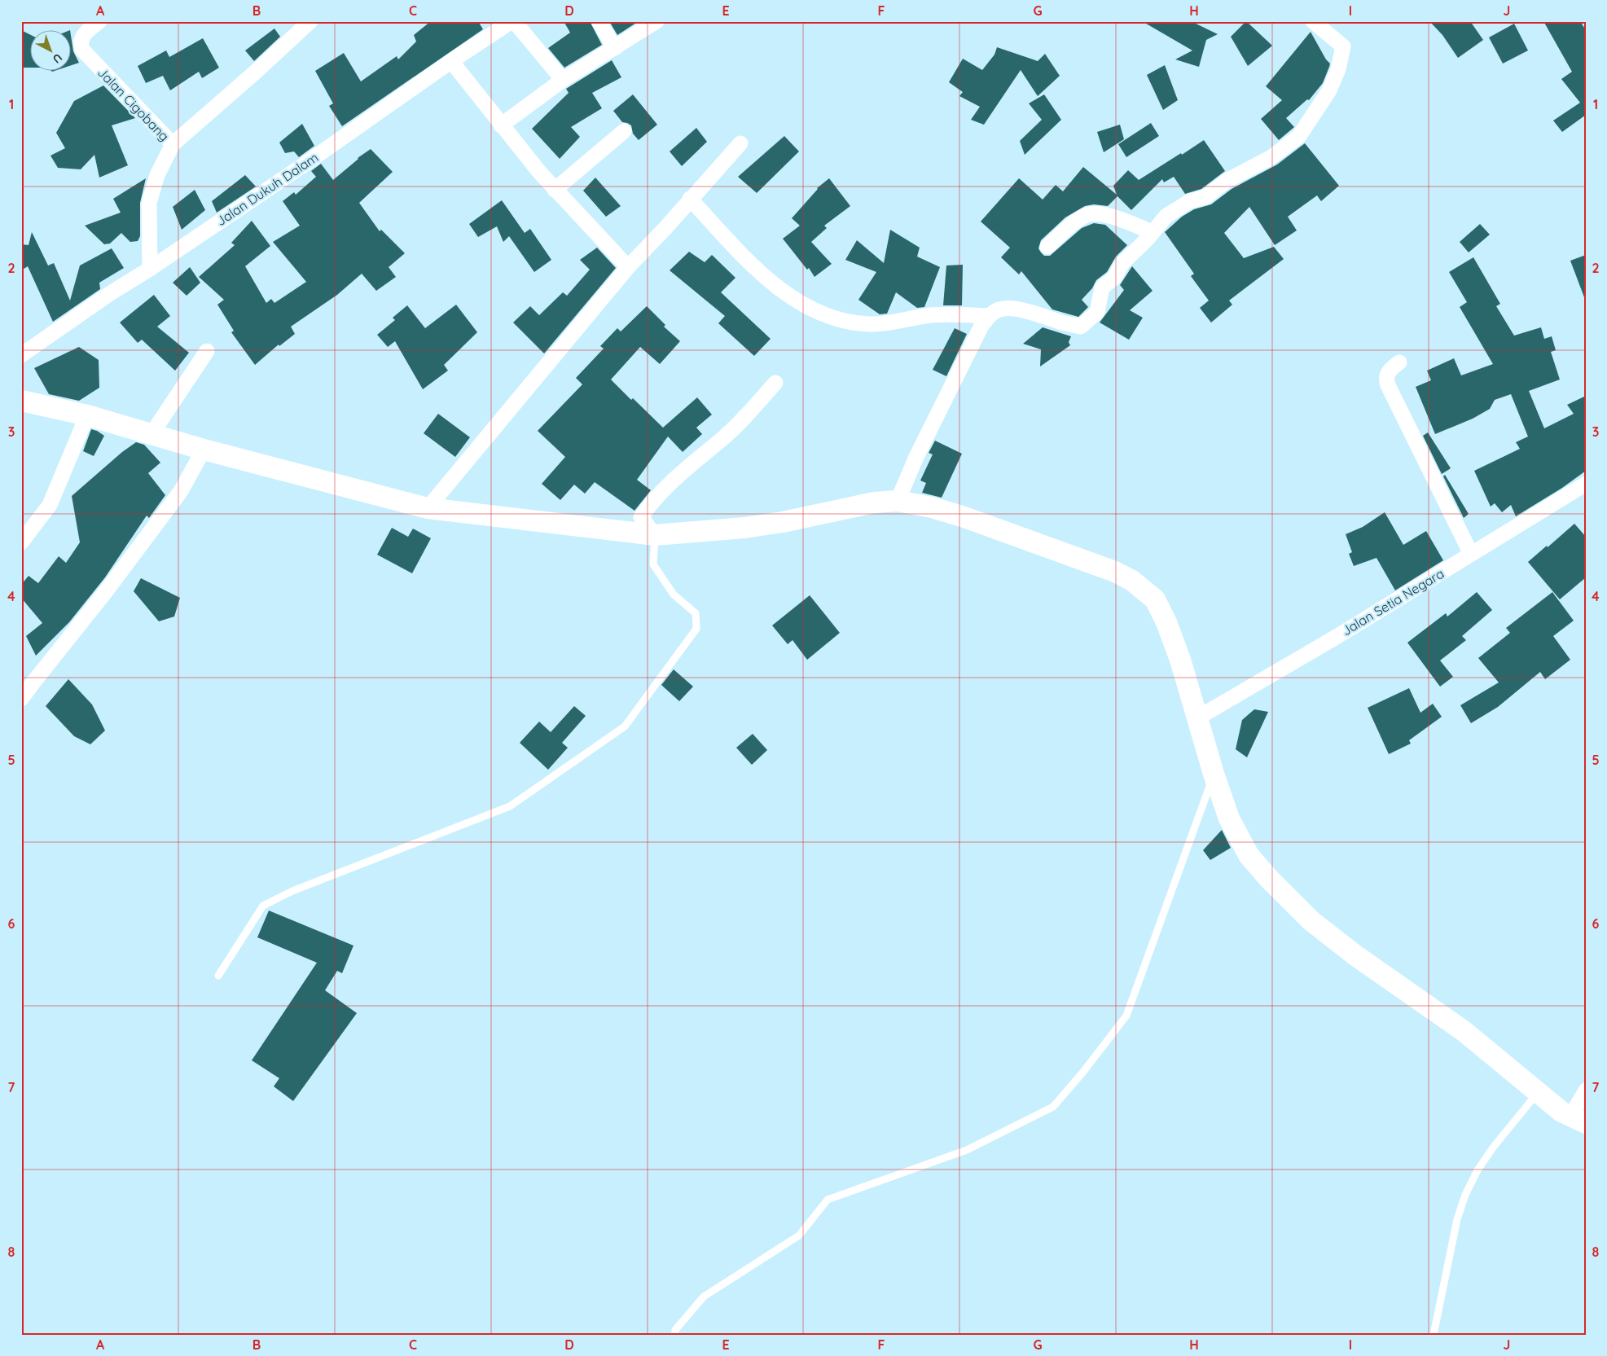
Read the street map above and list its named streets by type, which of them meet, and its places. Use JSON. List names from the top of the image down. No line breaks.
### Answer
{"streets":{"street":["Jalan Cigobang","Jalan Dukuh Dalam","Jalan Setia Negara"]},"crossings":[["Jalan Cigobang","Jalan Dukuh Dalam"]],"north":"bottom right","grid":{"columns":["A","B","C","D","E","F","G","H","I","J"],"rows":["1","2","3","4","5","6","7","8"]}}
